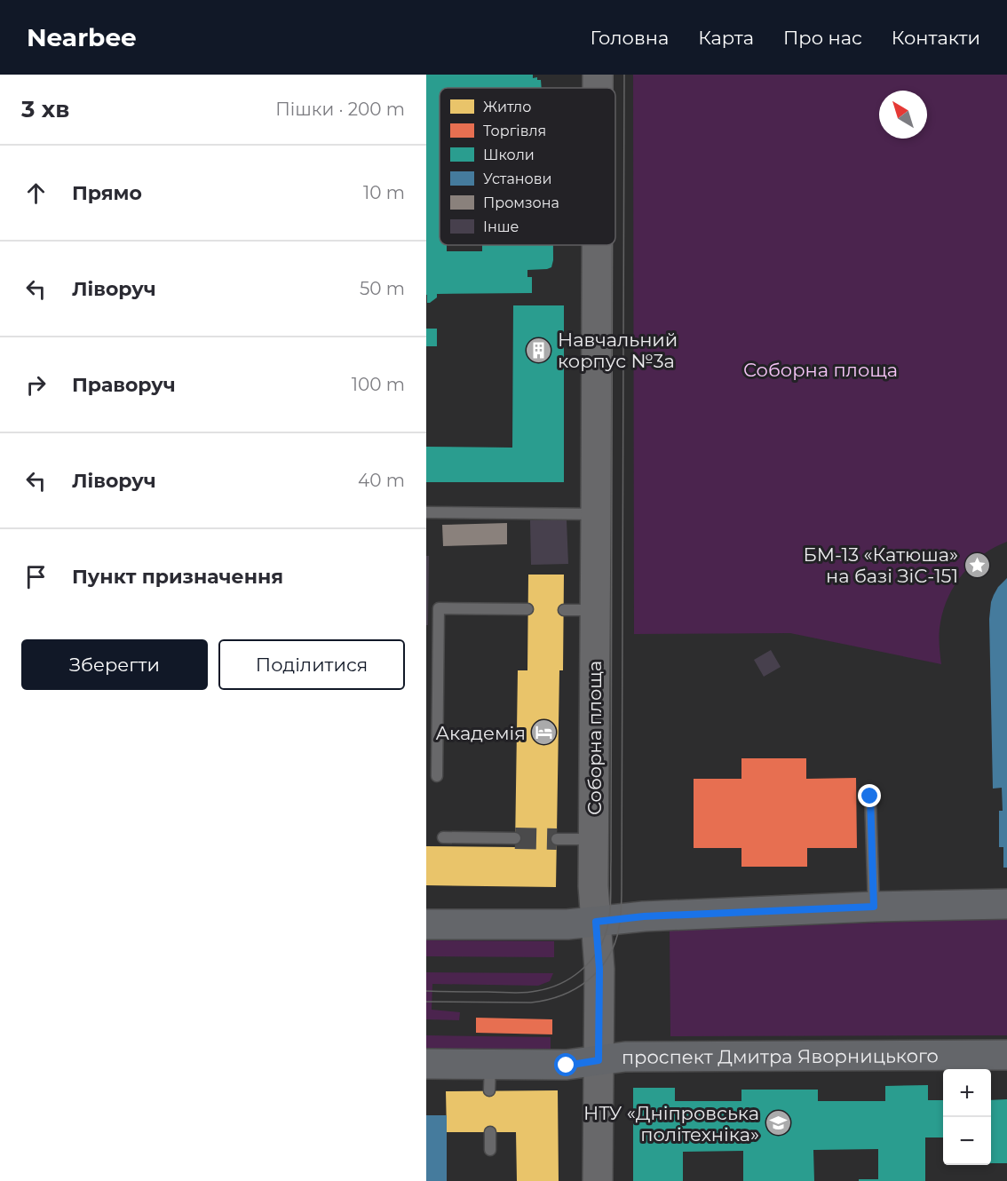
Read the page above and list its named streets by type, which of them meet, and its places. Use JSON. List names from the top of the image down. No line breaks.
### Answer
{"streets":{"main road":["Соборна площа","проспект Дмитра Яворницького"]},"crossings":[["Соборна площа","проспект Дмитра Яворницького"]],"parks":["Соборна площа"],"places":{"building":["Навчальний корпус №3а"],"place":["БМ-13 «Катюша» на базі ЗіС-151"],"hotel":["Академія"],"school or university":["НТУ «Дніпровська політехніка»"]},"legend":["Житло","Торгівля","Школи","Установи","Промзона","Інше"],"north":"top left","page":{"header":"Nearbee","nav":["Головна","Карта","Про нас","Контакти"],"heading":["3 хв","Пішки · 200 m"],"list":[["Прямо","10 m"],["Ліворуч","50 m"],["Праворуч","100 m"],["Ліворуч","40 m"],"Пункт призначення"],"buttons":["Зберегти","Поділитися"],"map_buttons":["+","−"]}}
